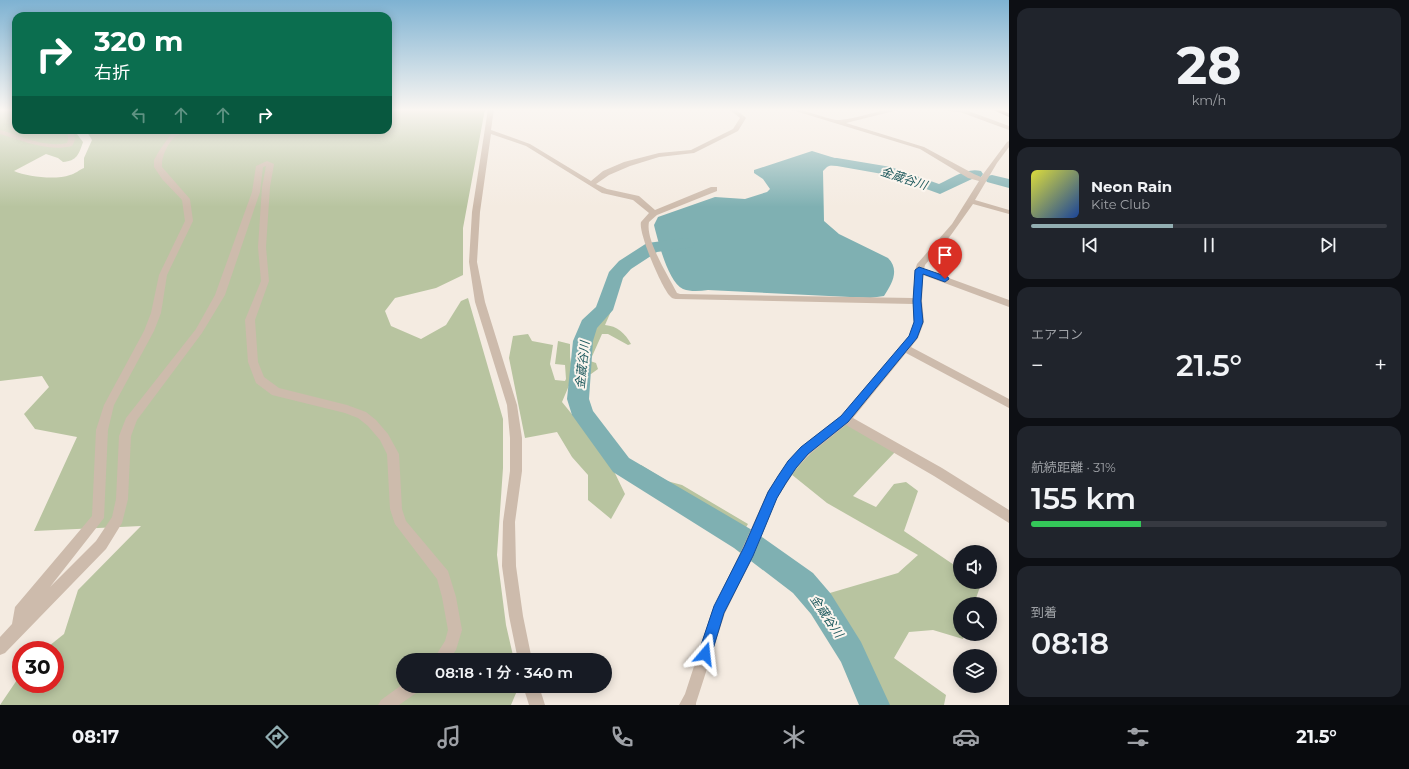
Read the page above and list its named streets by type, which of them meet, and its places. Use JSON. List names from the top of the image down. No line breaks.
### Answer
{"water":["金蔵谷川"],"page":{"tile":[["28","km/h"],"エアコン",["航続距離 · 31%","155 km"],["到着","08:18"]],"turn":["320 m","右折"],"song":["Neon Rain","Kite Club"],"heat":["−","21.5°","+"],"limit":"30","trip":"08:18 · 1 分 · 340 m","tabs":["08:17","21.5°"]}}
